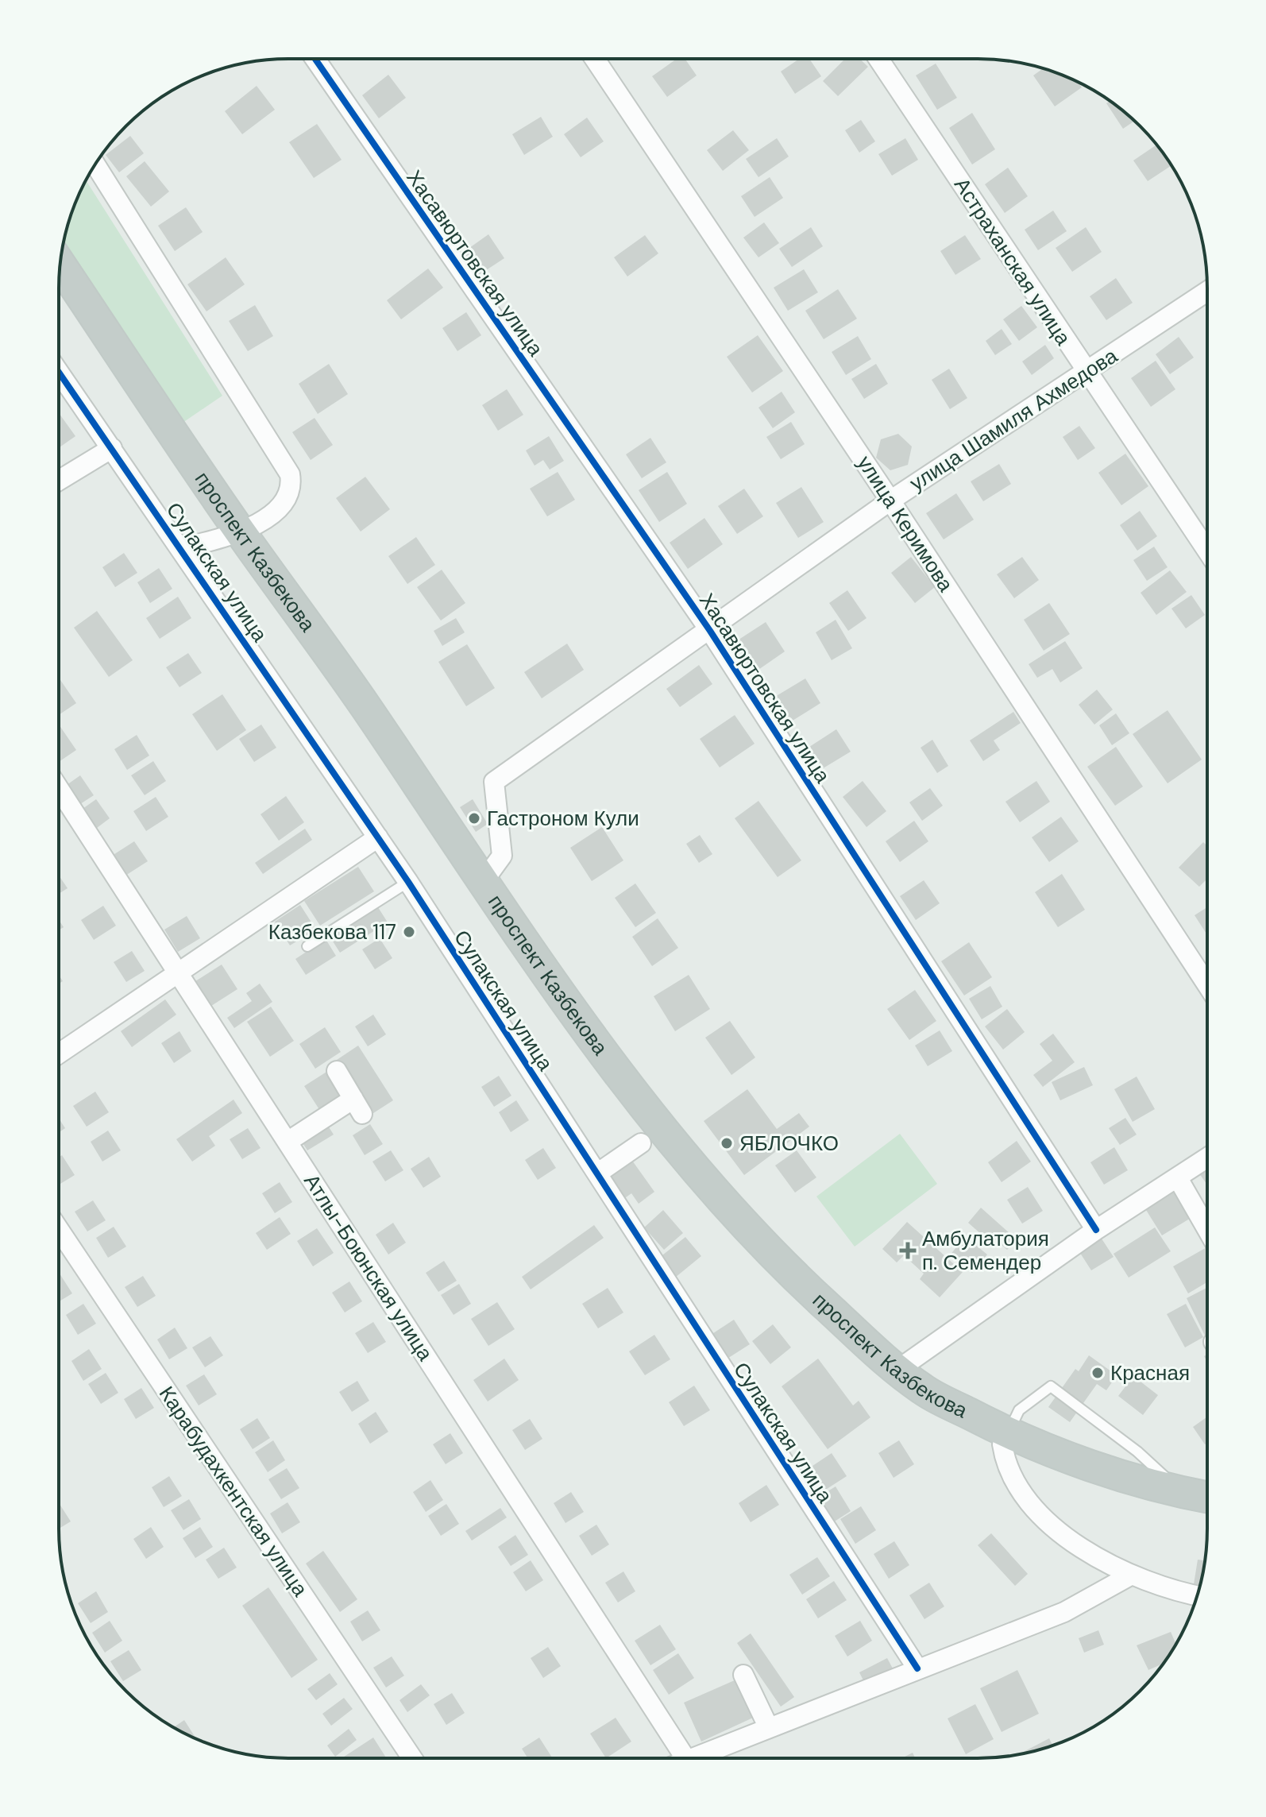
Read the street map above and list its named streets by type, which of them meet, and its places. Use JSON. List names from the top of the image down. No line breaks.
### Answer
{"streets":{"highway":["проспект Казбекова"],"street":["Астраханская улица","Хасавюртовская улица","улица Шамиля Ахмедова","улица Керимова","Сулакская улица","Атлы-Боюнская улица","Карабудахкентская улица"]},"crossings":[["Астраханская улица","улица Шамиля Ахмедова"],["Хасавюртовская улица","улица Шамиля Ахмедова"],["улица Шамиля Ахмедова","улица Керимова"],["улица Шамиля Ахмедова","проспект Казбекова"]],"places":{"other":["Гастроном Кули","Казбекова 117","ЯБЛОЧКО","Красная"],"health":["Амбулатория п. Семендер"]}}
